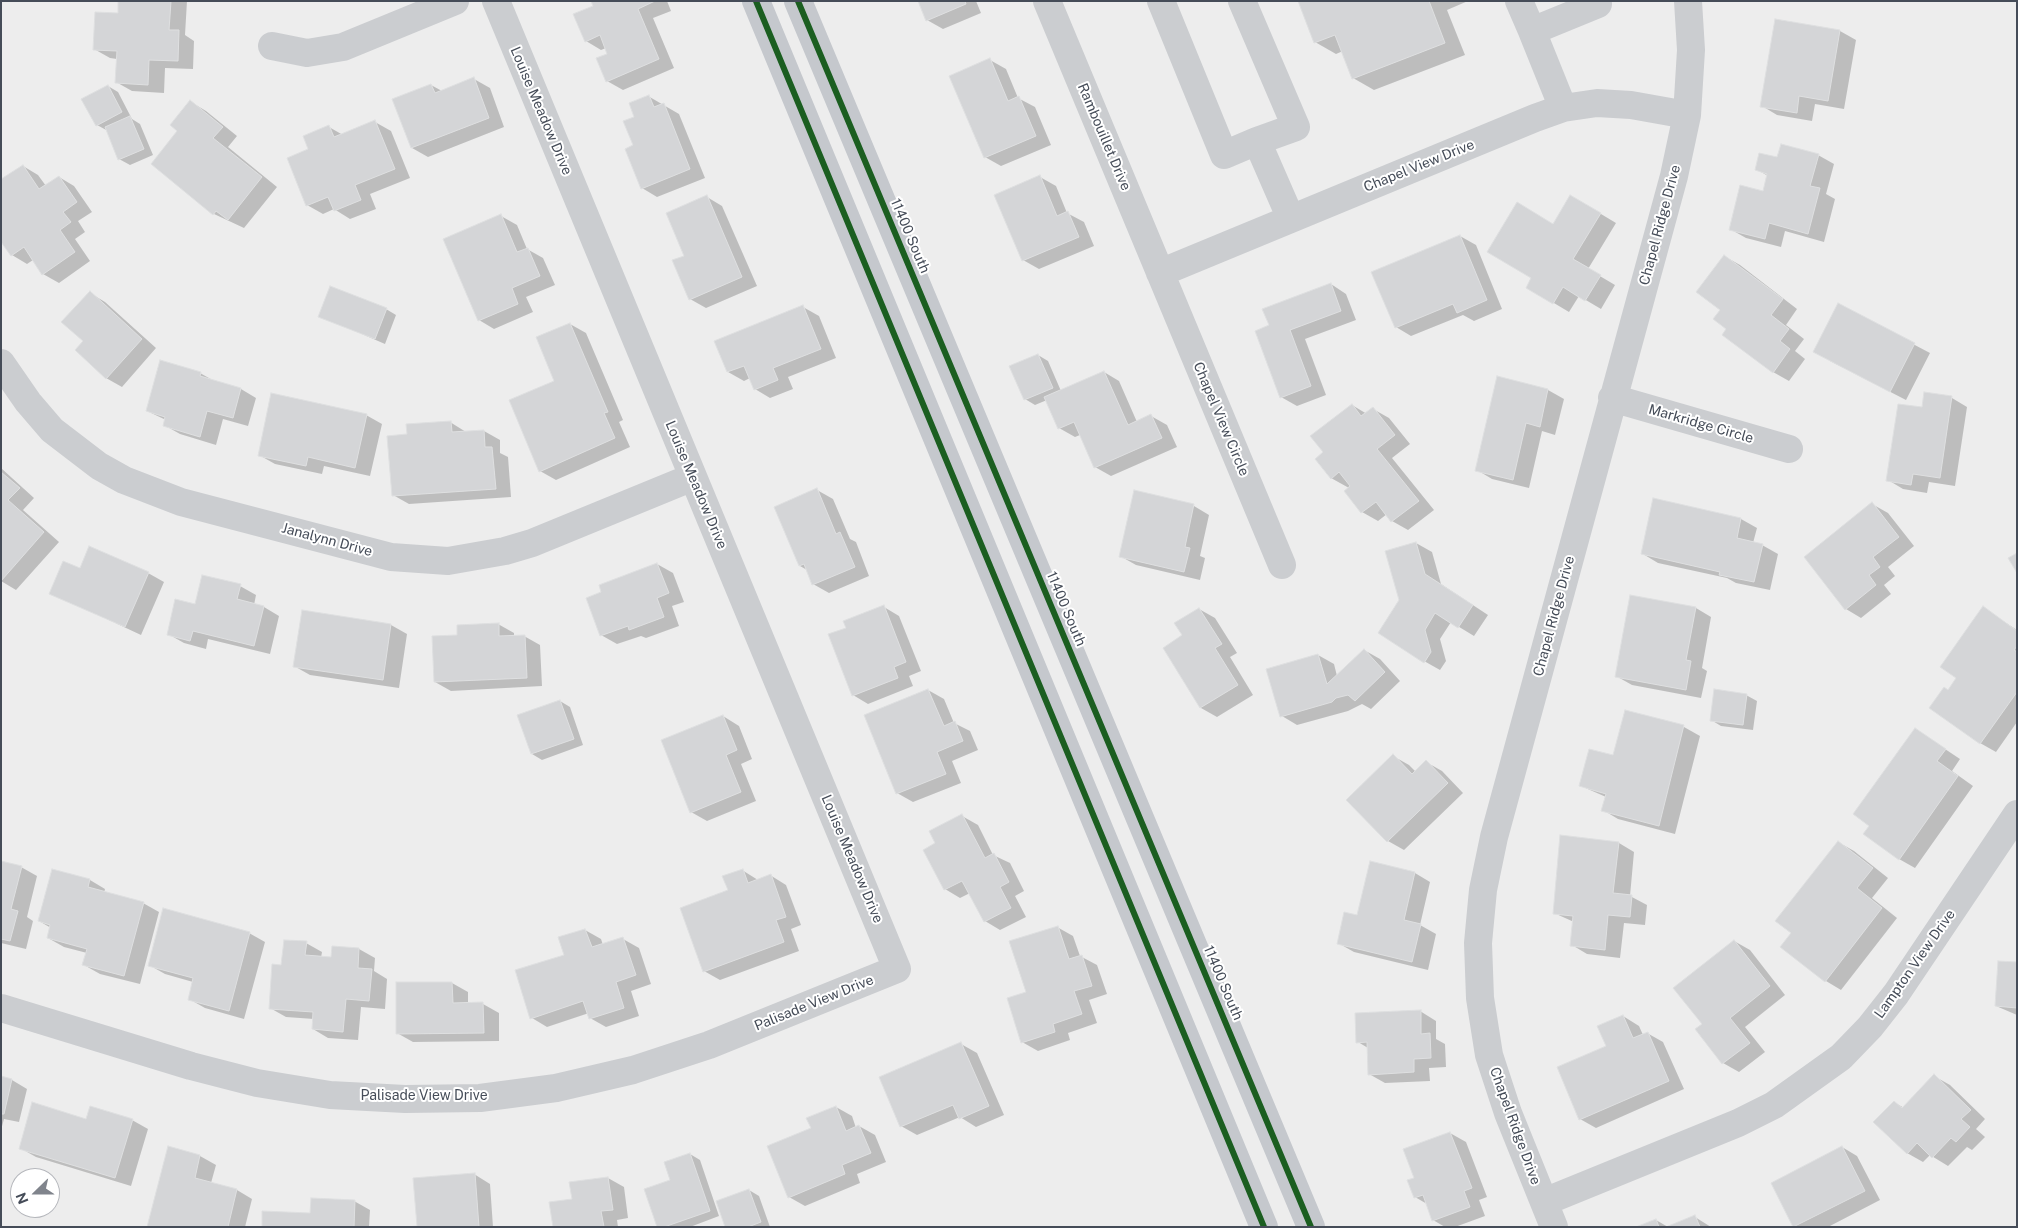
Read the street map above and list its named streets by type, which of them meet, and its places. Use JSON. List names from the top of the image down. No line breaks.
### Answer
{"streets":{"main road":["11400 South"],"street":["Louise Meadow Drive","Rambouillet Drive","Chapel View Drive","Chapel Ridge Drive","Chapel View Circle","Markridge Circle","Janalynn Drive","Lampton View Drive","Palisade View Drive"]},"crossings":[["Louise Meadow Drive","Janalynn Drive"],["Louise Meadow Drive","Palisade View Drive"],["Rambouillet Drive","Chapel View Drive"],["Rambouillet Drive","Chapel View Circle"],["Chapel View Drive","Chapel Ridge Drive"],["Chapel View Drive","Chapel View Circle"],["Chapel Ridge Drive","Markridge Circle"],["Chapel Ridge Drive","Lampton View Drive"]],"north":"left"}
